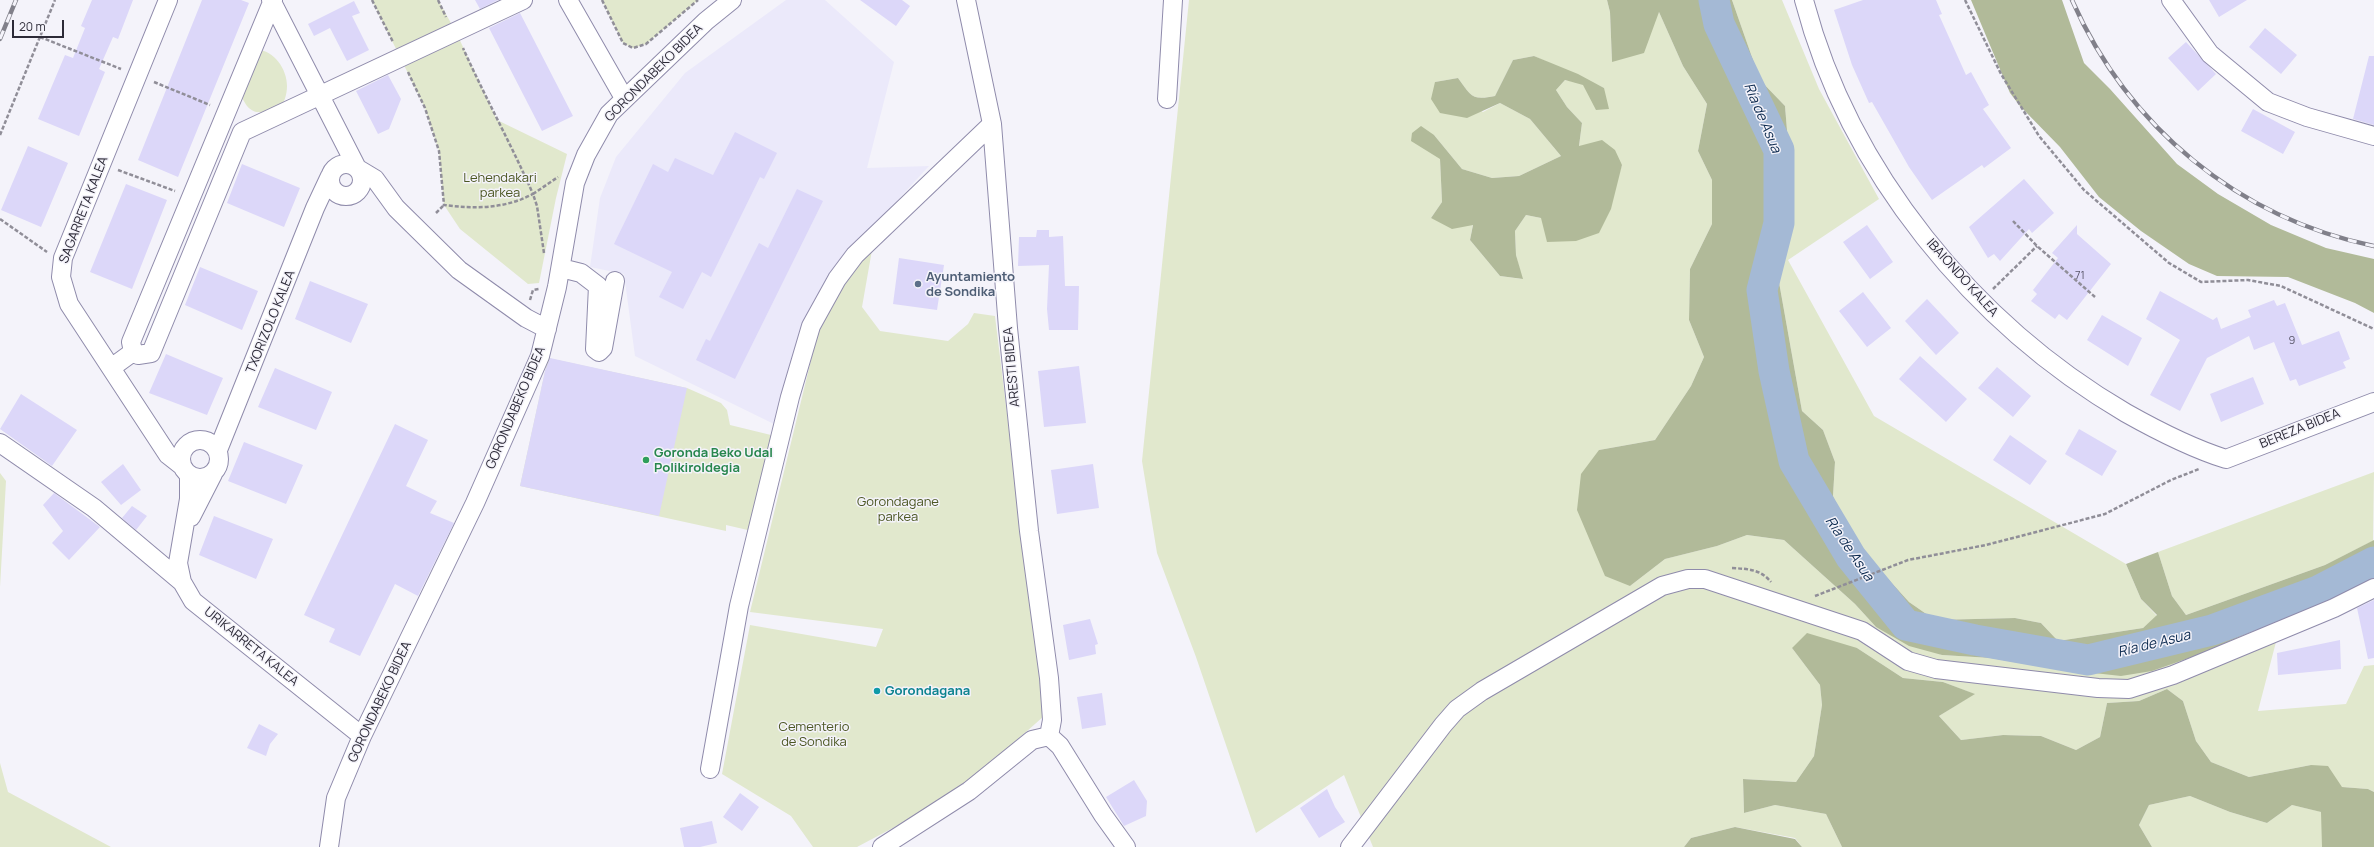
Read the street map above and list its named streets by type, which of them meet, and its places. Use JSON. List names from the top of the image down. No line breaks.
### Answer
{"streets":{"street":["GORONDABEKO BIDEA","SAGARRETA KALEA","IBAIONDO KALEA","TXORIZOLO KALEA","ARESTI BIDEA","BEREZA BIDEA","URIKARRETA KALEA"]},"crossings":[["GORONDABEKO BIDEA","URIKARRETA KALEA"],["SAGARRETA KALEA","TXORIZOLO KALEA"],["SAGARRETA KALEA","URIKARRETA KALEA"],["IBAIONDO KALEA","BEREZA BIDEA"],["TXORIZOLO KALEA","URIKARRETA KALEA"]],"water":["Ría de Asua"],"parks":["Lehendakari parkea","Gorondagane parkea","Cementerio de Sondika"],"places":["Ayuntamiento de Sondika","Goronda Beko Udal Polikiroldegia","Gorondagana"],"house_numbers":["71","9"],"scale_bar":"20 m"}
